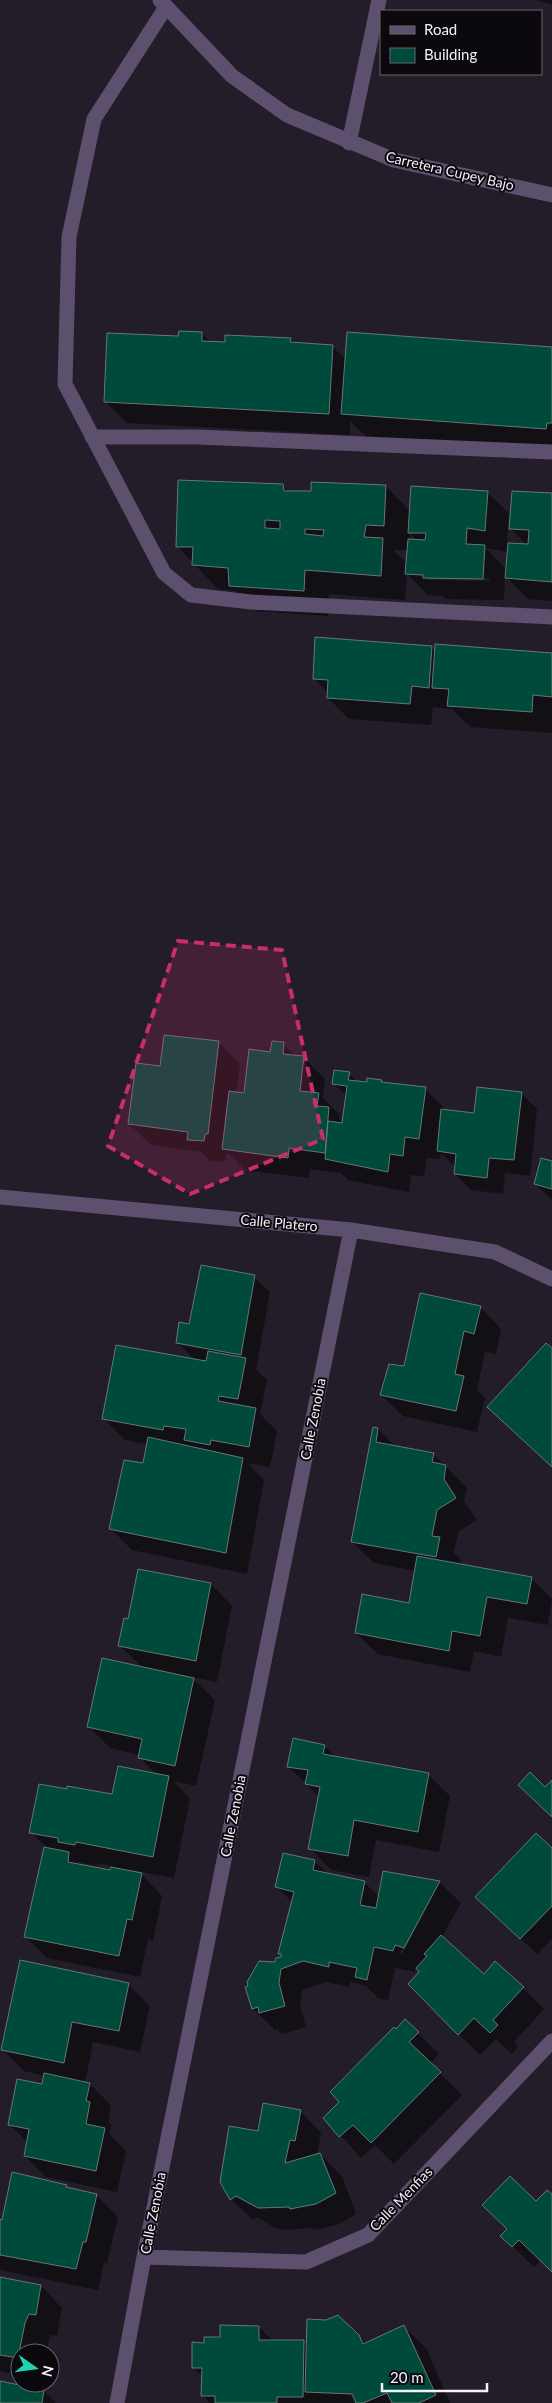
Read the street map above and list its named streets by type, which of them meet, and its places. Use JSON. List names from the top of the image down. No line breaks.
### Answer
{"streets":{"street":["Carretera Cupey Bajo","Calle Platero","Calle Zenobia","Calle Menfias"]},"crossings":[["Calle Platero","Calle Zenobia"],["Calle Zenobia","Calle Menfias"]],"legend":["Road","Building"],"scale_bar":"20 m","north":"right"}
